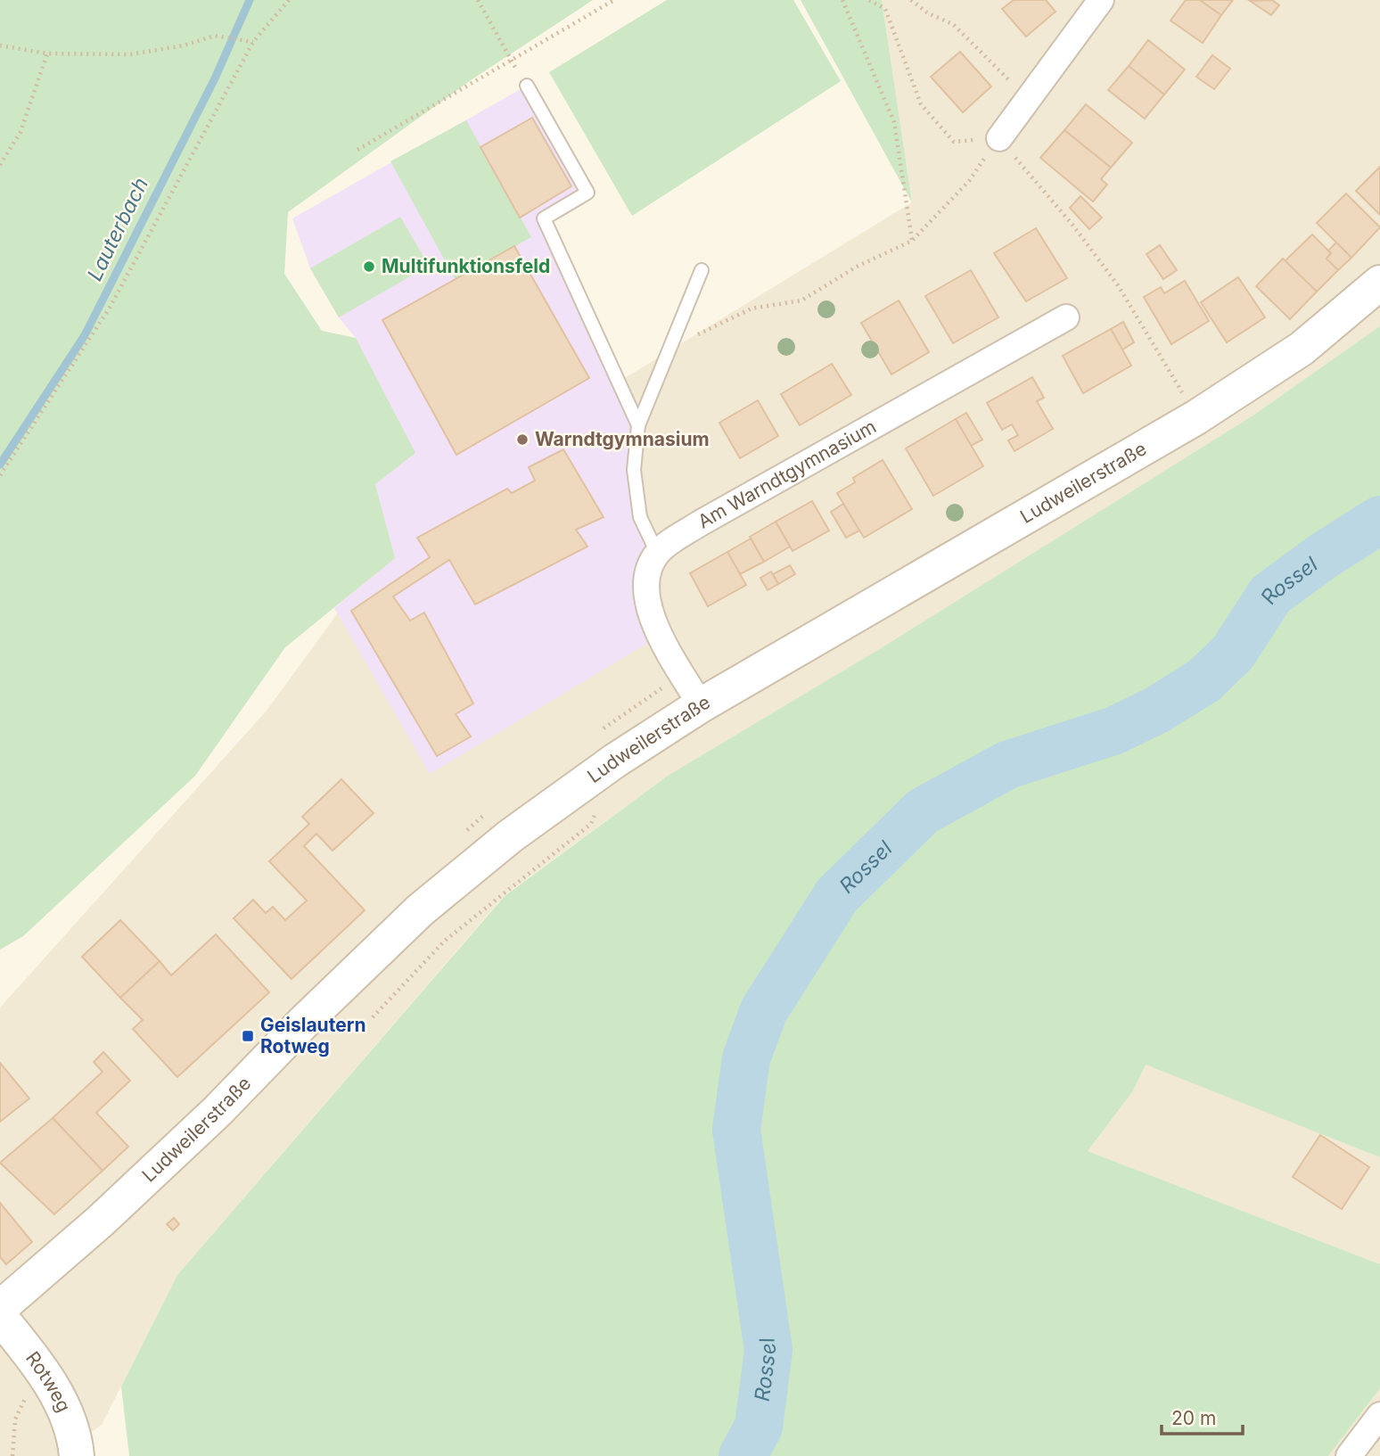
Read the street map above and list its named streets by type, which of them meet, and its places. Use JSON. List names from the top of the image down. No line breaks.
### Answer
{"streets":{"main road":["Ludweilerstraße","Rotweg"],"street":["Am Warndtgymnasium"]},"water":["Lauterbach","Rossel"],"places":{"other":["Multifunktionsfeld","Warndtgymnasium"],"transit":["Geislautern Rotweg"]},"scale_bar":"20 m"}
